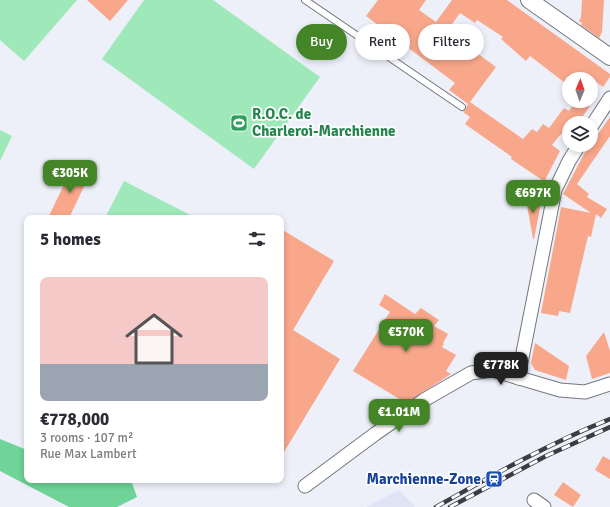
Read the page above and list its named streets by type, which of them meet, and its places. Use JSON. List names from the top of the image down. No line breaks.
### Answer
{"places":{"sports":["R.O.C. de Charleroi-Marchienne"],"station":["Marchienne-Zone"]},"north":"top","page":{"chip":["Buy","Rent","Filters"],"price":["€305K","€697K","€570K","€778K","€1.01M"],"heading":"5 homes","list":[{"name":"€778,000","note":"3 rooms · 107 m² · Rue Max Lambert"}]}}
